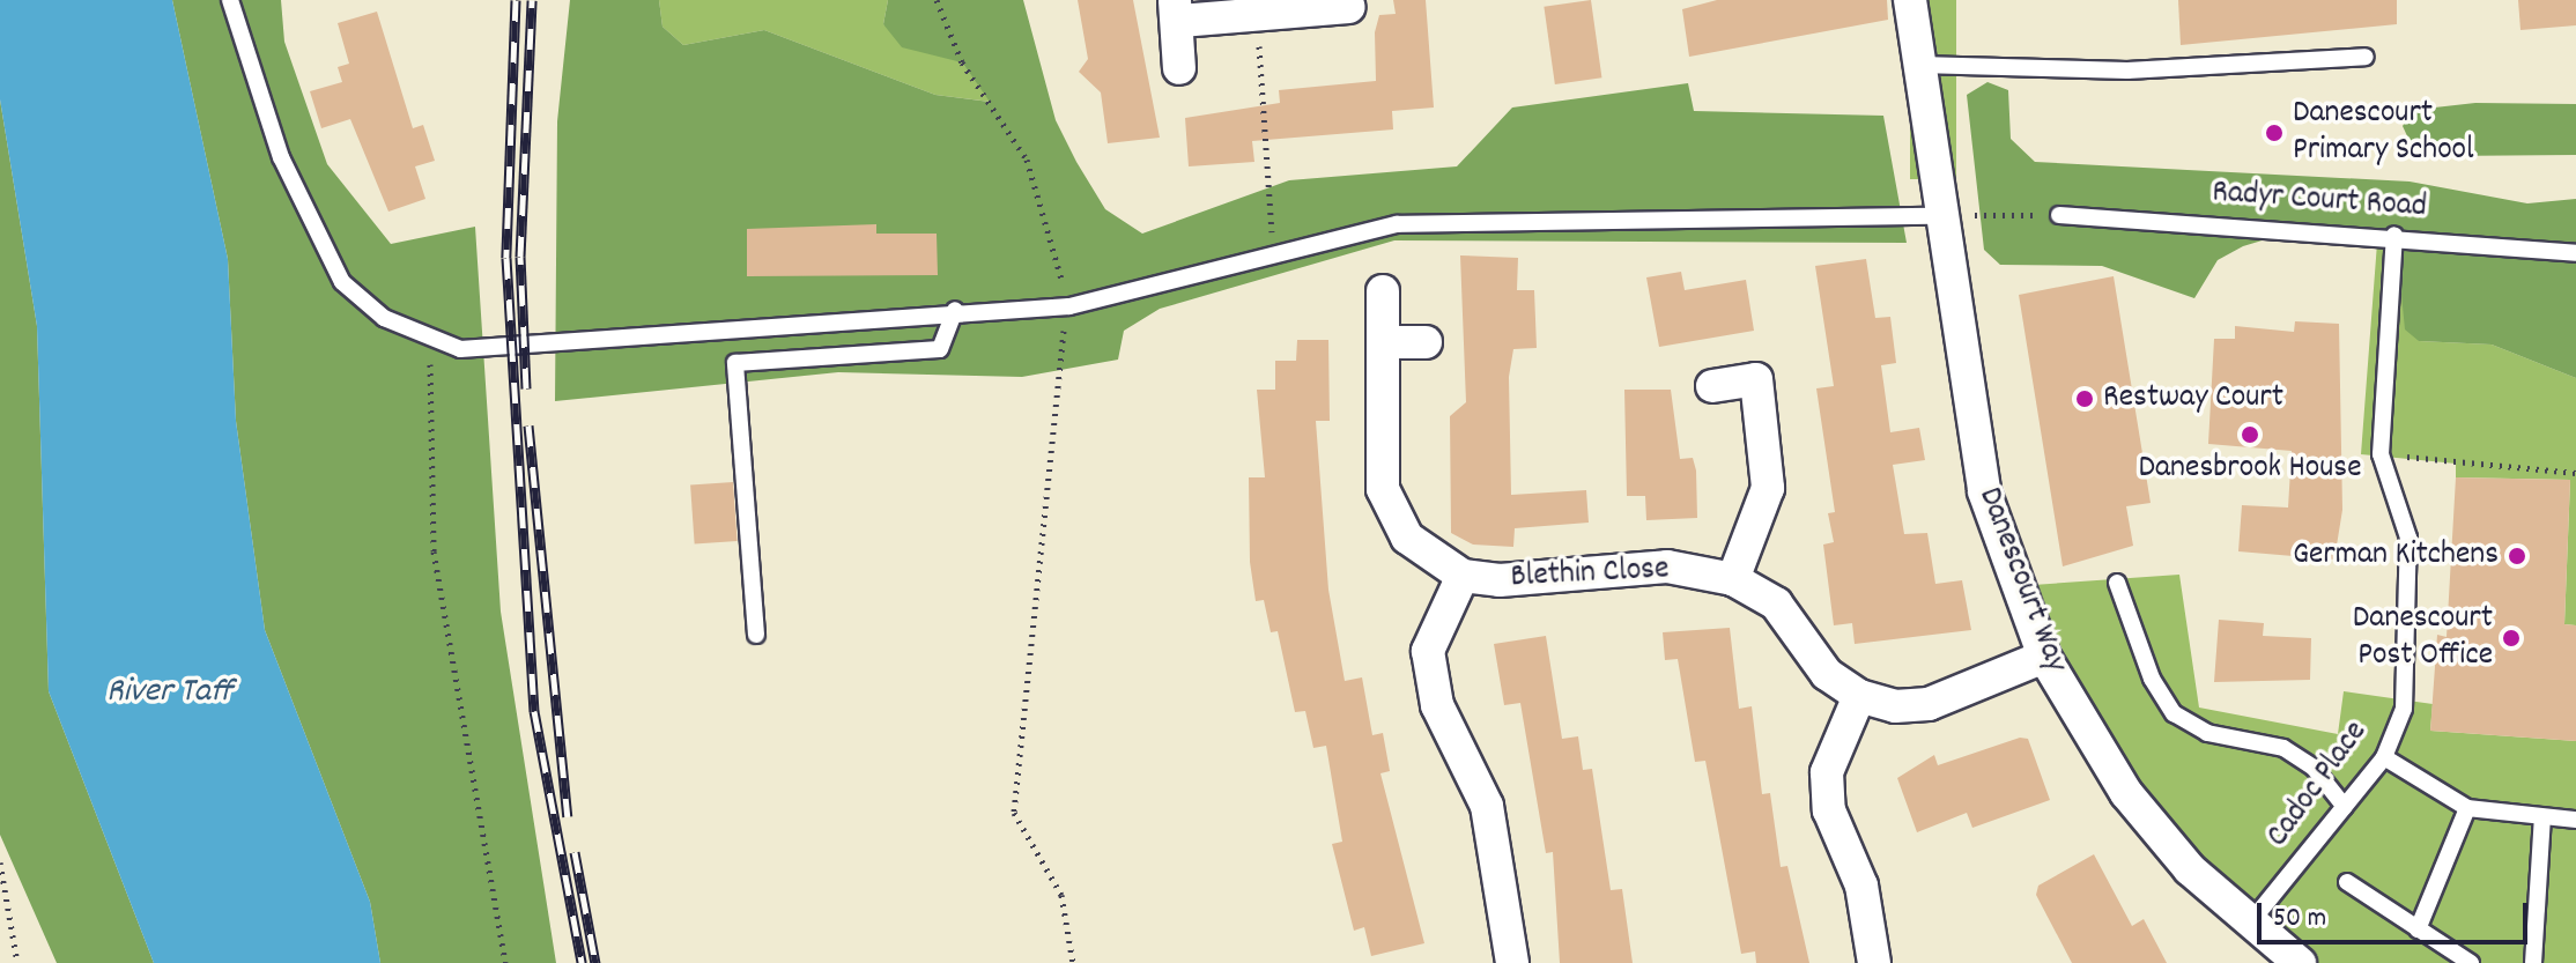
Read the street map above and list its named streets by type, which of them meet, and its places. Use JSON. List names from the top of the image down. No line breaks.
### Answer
{"streets":{"street":["Blethin Close","Danescourt Way"],"lane":["Radyr Court Road","Cadoc Place"]},"crossings":[["Radyr Court Road","Cadoc Place"],["Danescourt Way","Cadoc Place"]],"water":["River Taff"],"places":["Danescourt Primary School","Restway Court","Danesbrook House","German Kitchens","Danescourt Post Office"],"scale_bar":"50 m"}
